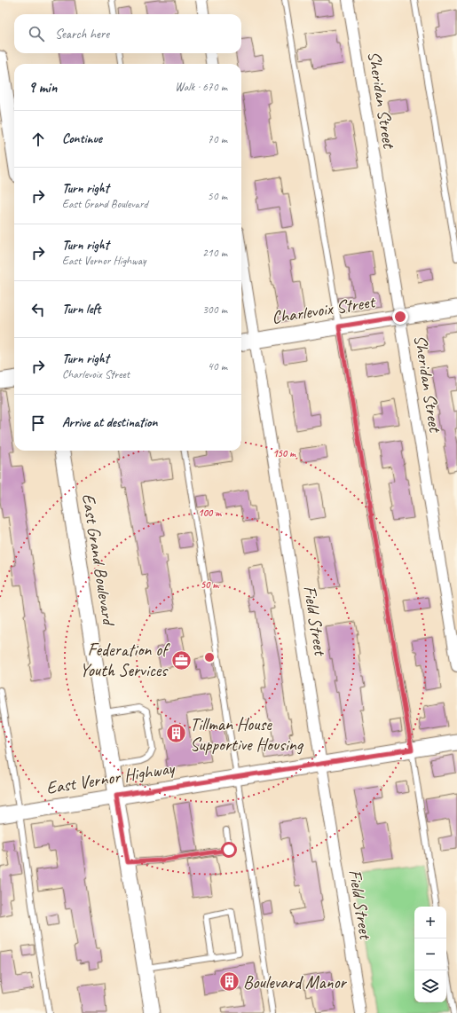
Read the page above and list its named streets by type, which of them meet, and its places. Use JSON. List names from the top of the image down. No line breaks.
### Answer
{"streets":{"street":["Sheridan Street","Charlevoix Street","East Grand Boulevard","Field Street","East Vernor Highway"]},"crossings":[["Sheridan Street","Charlevoix Street"],["Charlevoix Street","Field Street"],["East Grand Boulevard","East Vernor Highway"],["Field Street","East Vernor Highway"]],"places":{"office":["Federation of Youth Services"],"building":["Tillman House Supportive Housing","Boulevard Manor"]},"page":{"search":"Search here","heading":["9 min","Walk · 670 m"],"list":[["Continue","70 m"],["Turn right","East Grand Boulevard","50 m"],["Turn right","East Vernor Highway","210 m"],["Turn left","300 m"],["Turn right","Charlevoix Street","40 m"],"Arrive at destination"],"map_buttons":["+","−"]},"rings":["150 m","100 m","50 m"]}
